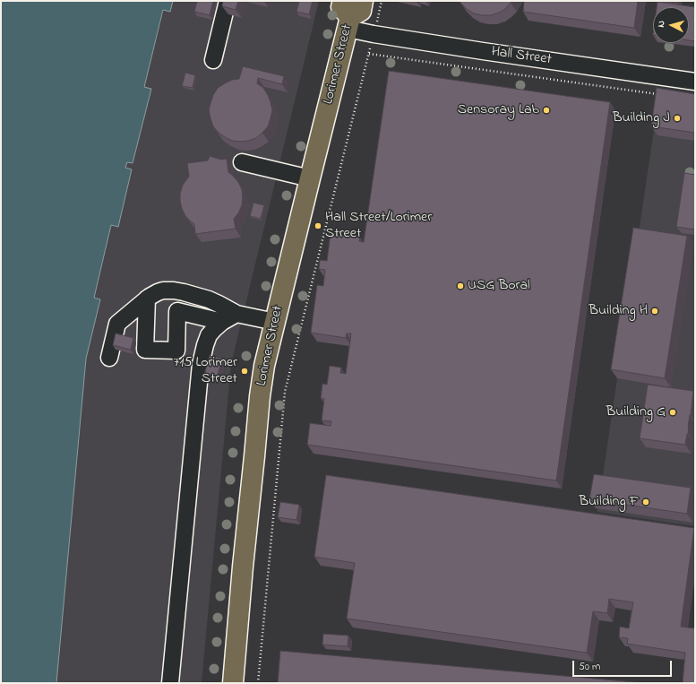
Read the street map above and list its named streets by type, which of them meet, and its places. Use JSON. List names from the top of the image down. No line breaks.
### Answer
{"streets":{"main road":["Lorimer Street"],"street":["Hall Street"]},"crossings":[["Hall Street","Lorimer Street"]],"places":["Sensoray Lab","Building J","Hall Street/Lorimer Street","USG Boral","Building H","715 Lorimer Street","Building G","Building F"],"scale_bar":"50 m","north":"left"}
